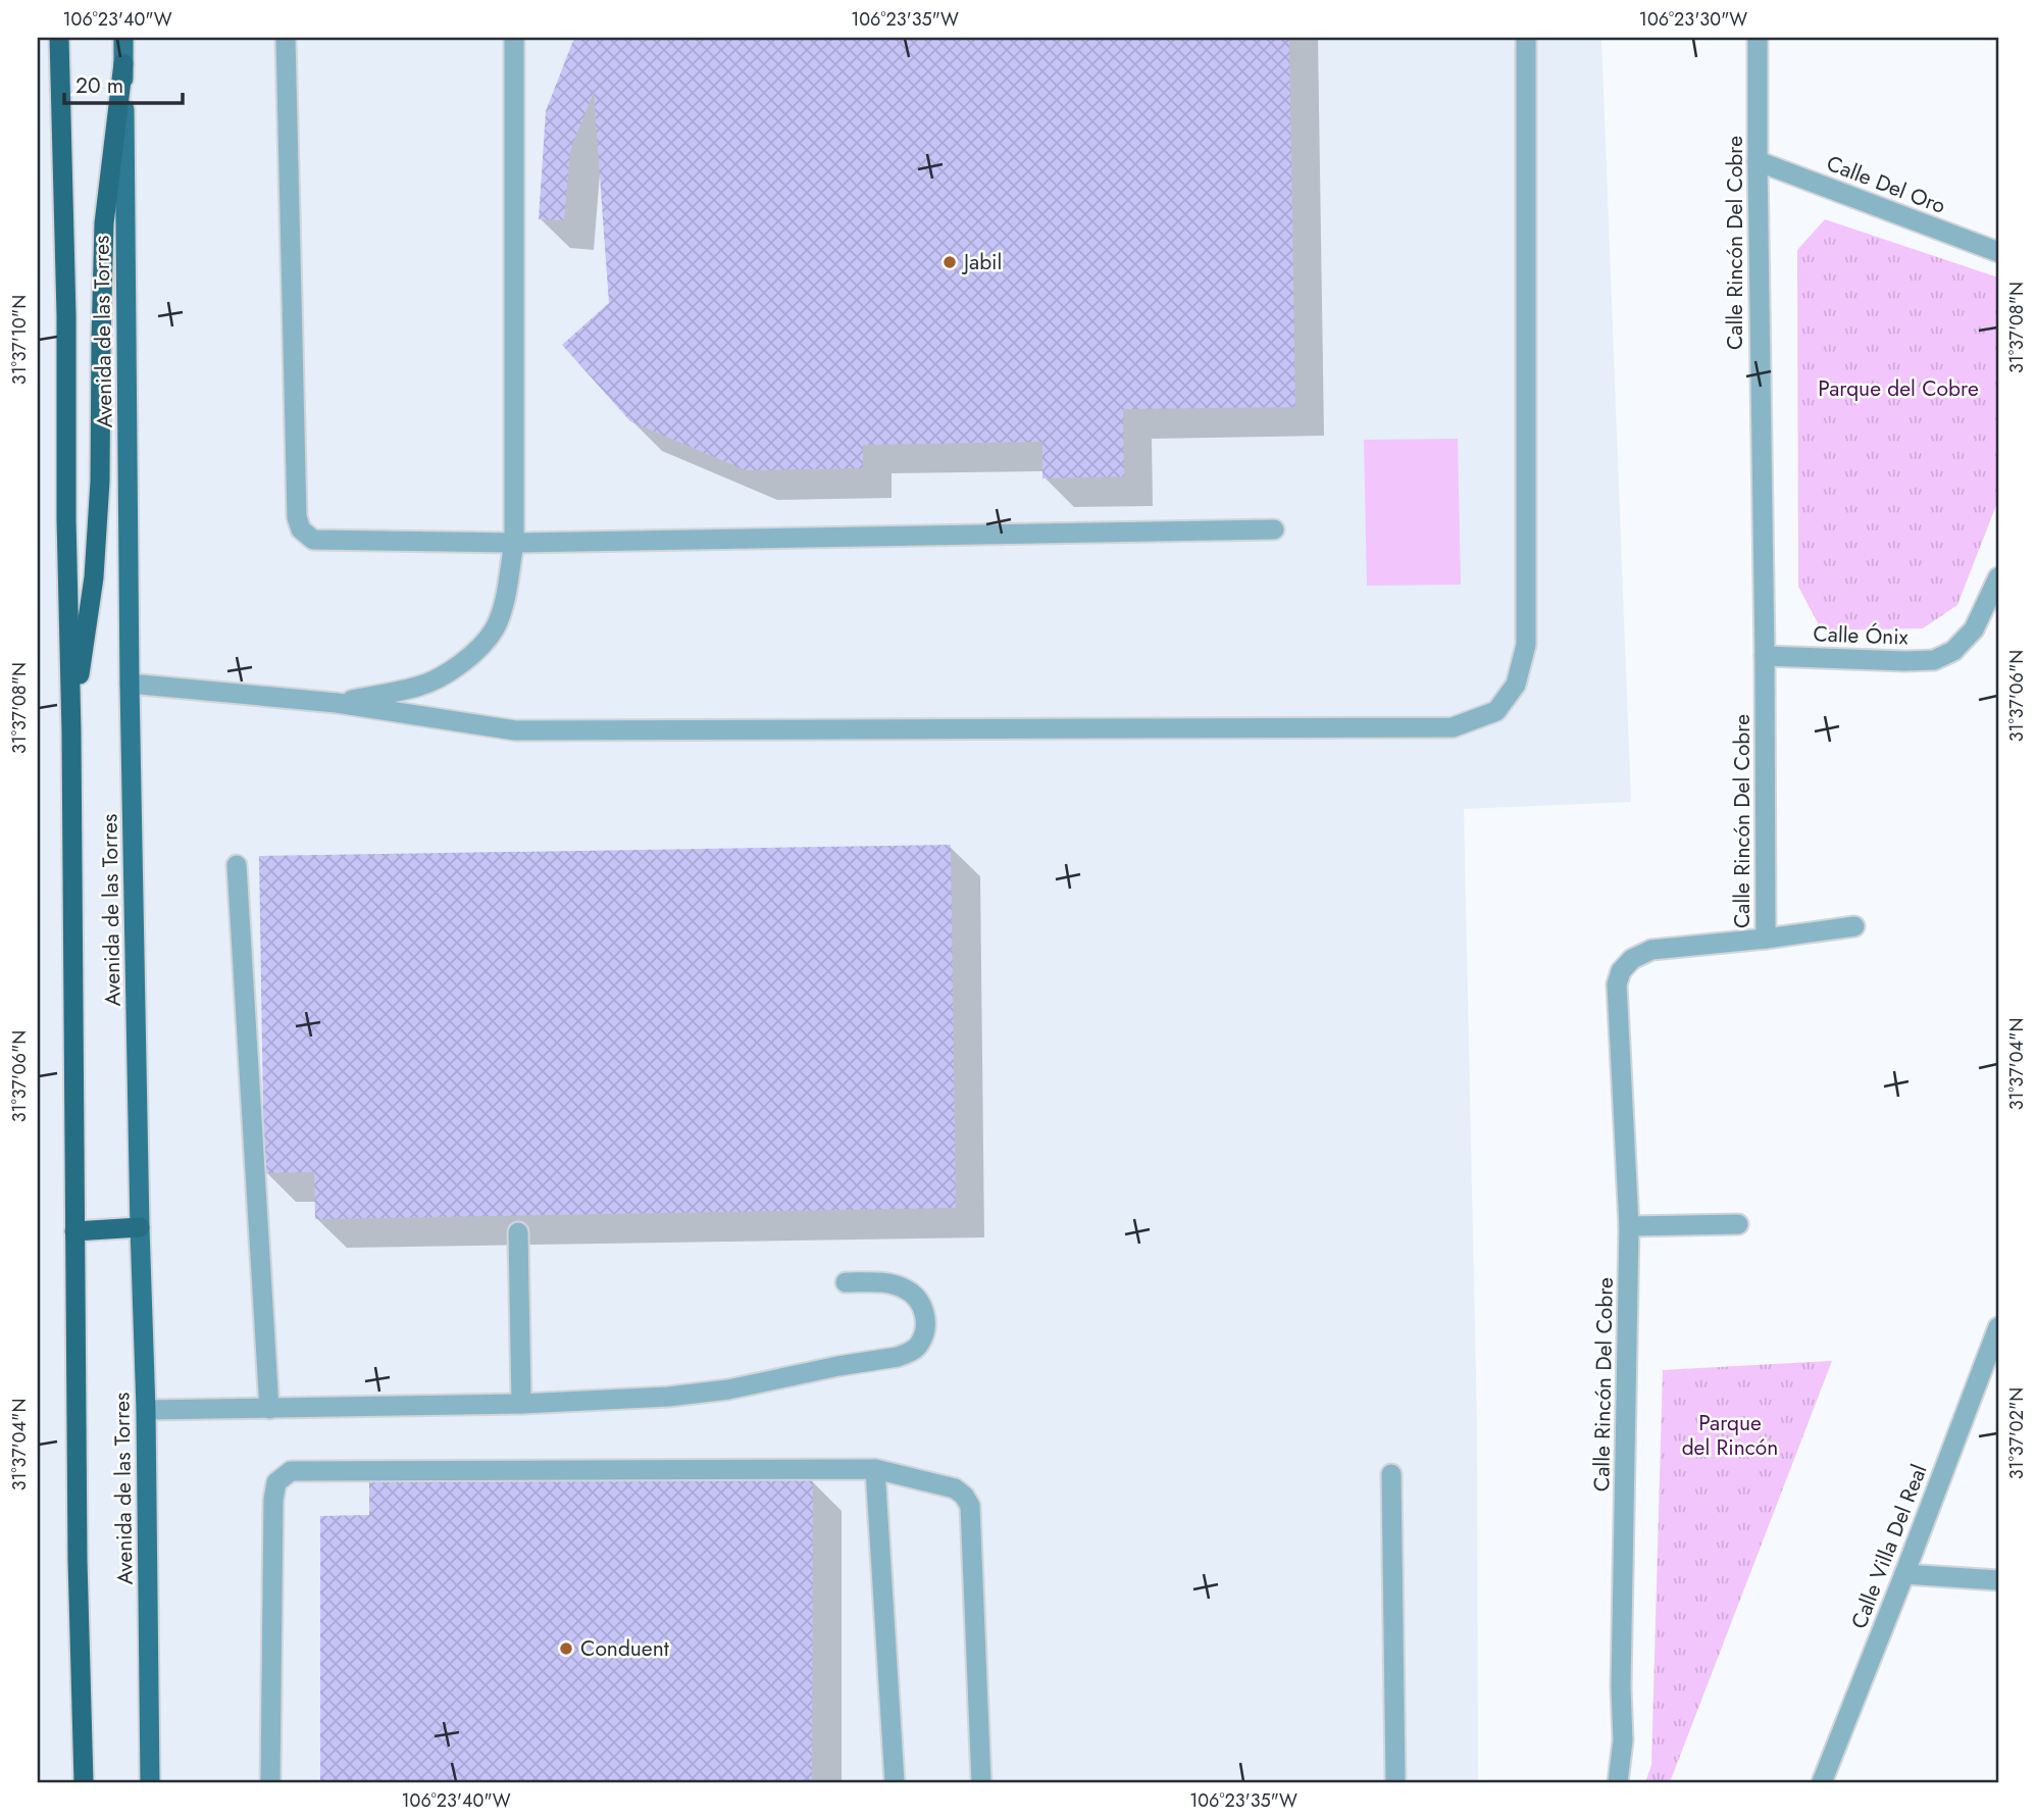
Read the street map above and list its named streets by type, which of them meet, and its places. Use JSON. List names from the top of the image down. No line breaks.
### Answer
{"streets":{"highway":["Avenida de las Torres"],"street":["Calle Del Oro","Calle Rincón Del Cobre","Calle Ónix","Calle Villa Del Real"]},"crossings":[["Calle Del Oro","Calle Rincón Del Cobre"],["Calle Rincón Del Cobre","Calle Ónix"]],"parks":["Parque del Cobre","Parque del Rincón"],"places":["Jabil","Conduent"],"scale_bar":"20 m","coordinates":["106°23'40\"W","106°23'35\"W","106°23'30\"W","31°37'08\"N","31°37'10\"N","31°37'06\"N","31°37'04\"N","31°37'02\"N"]}
